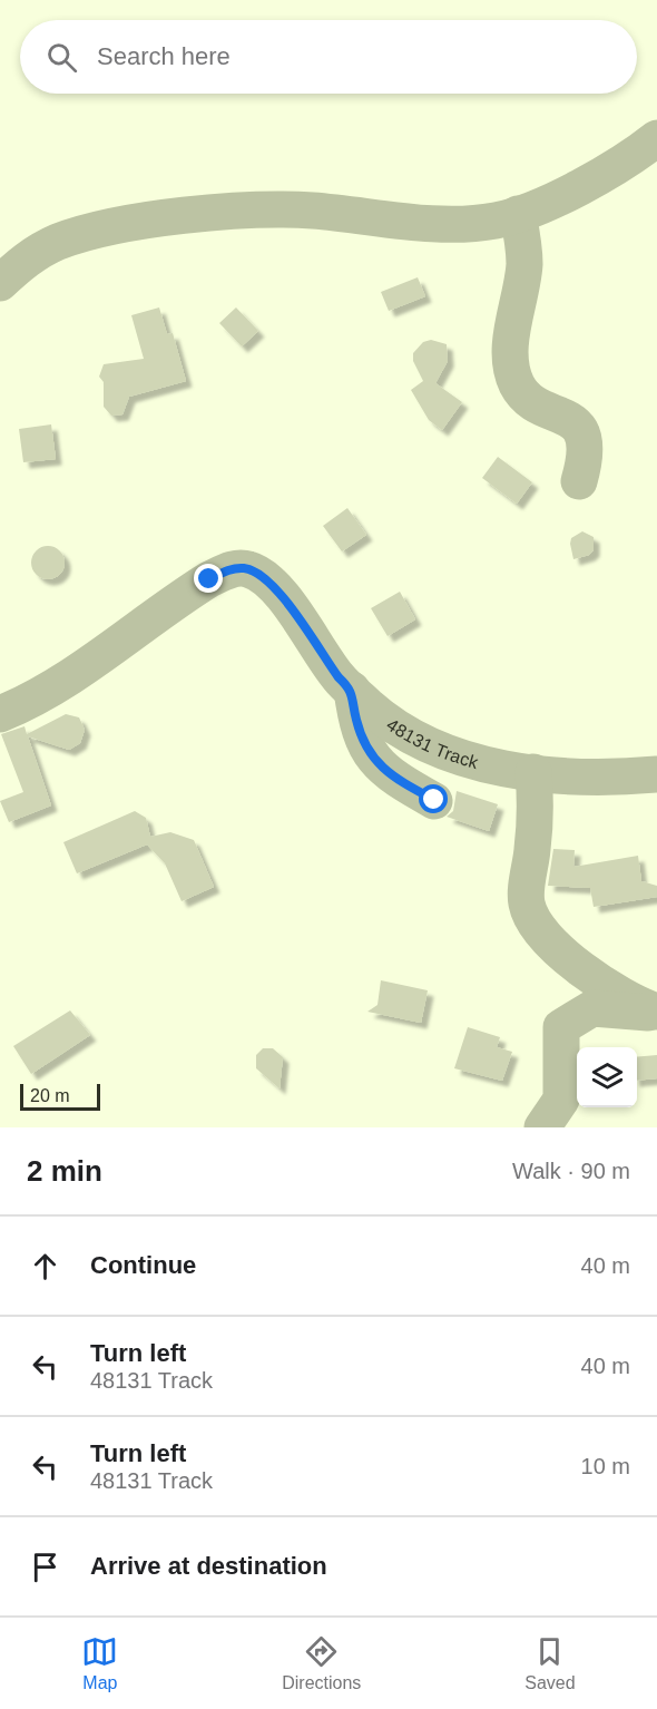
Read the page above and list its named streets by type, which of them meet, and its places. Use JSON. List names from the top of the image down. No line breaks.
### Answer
{"streets":{"street":["48131 Track"]},"scale_bar":"20 m","page":{"search":"Search here","scale":"20 m","heading":["2 min","Walk · 90 m"],"list":[["Continue","40 m"],["Turn left","48131 Track","40 m"],["Turn left","48131 Track","10 m"],"Arrive at destination"],"nav":["Map","Directions","Saved"]}}
